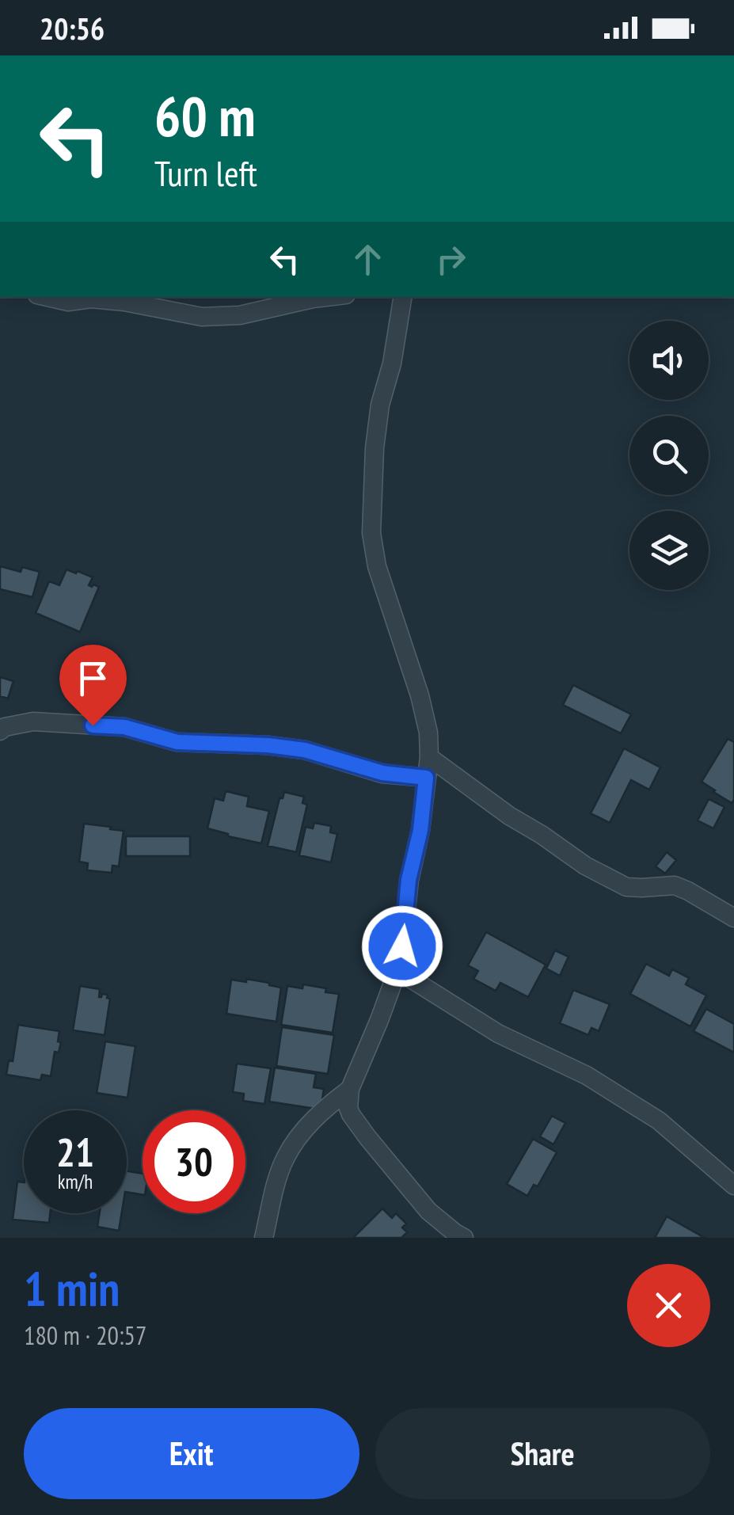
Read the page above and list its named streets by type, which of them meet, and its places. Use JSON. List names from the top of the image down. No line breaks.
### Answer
{"page":{"status":"20:56","turn":["60 m","Turn left"],"speed":"21 km/h","limit":"30","heading":["1 min","180 m · 20:57"],"buttons":["Exit","Share"]}}
